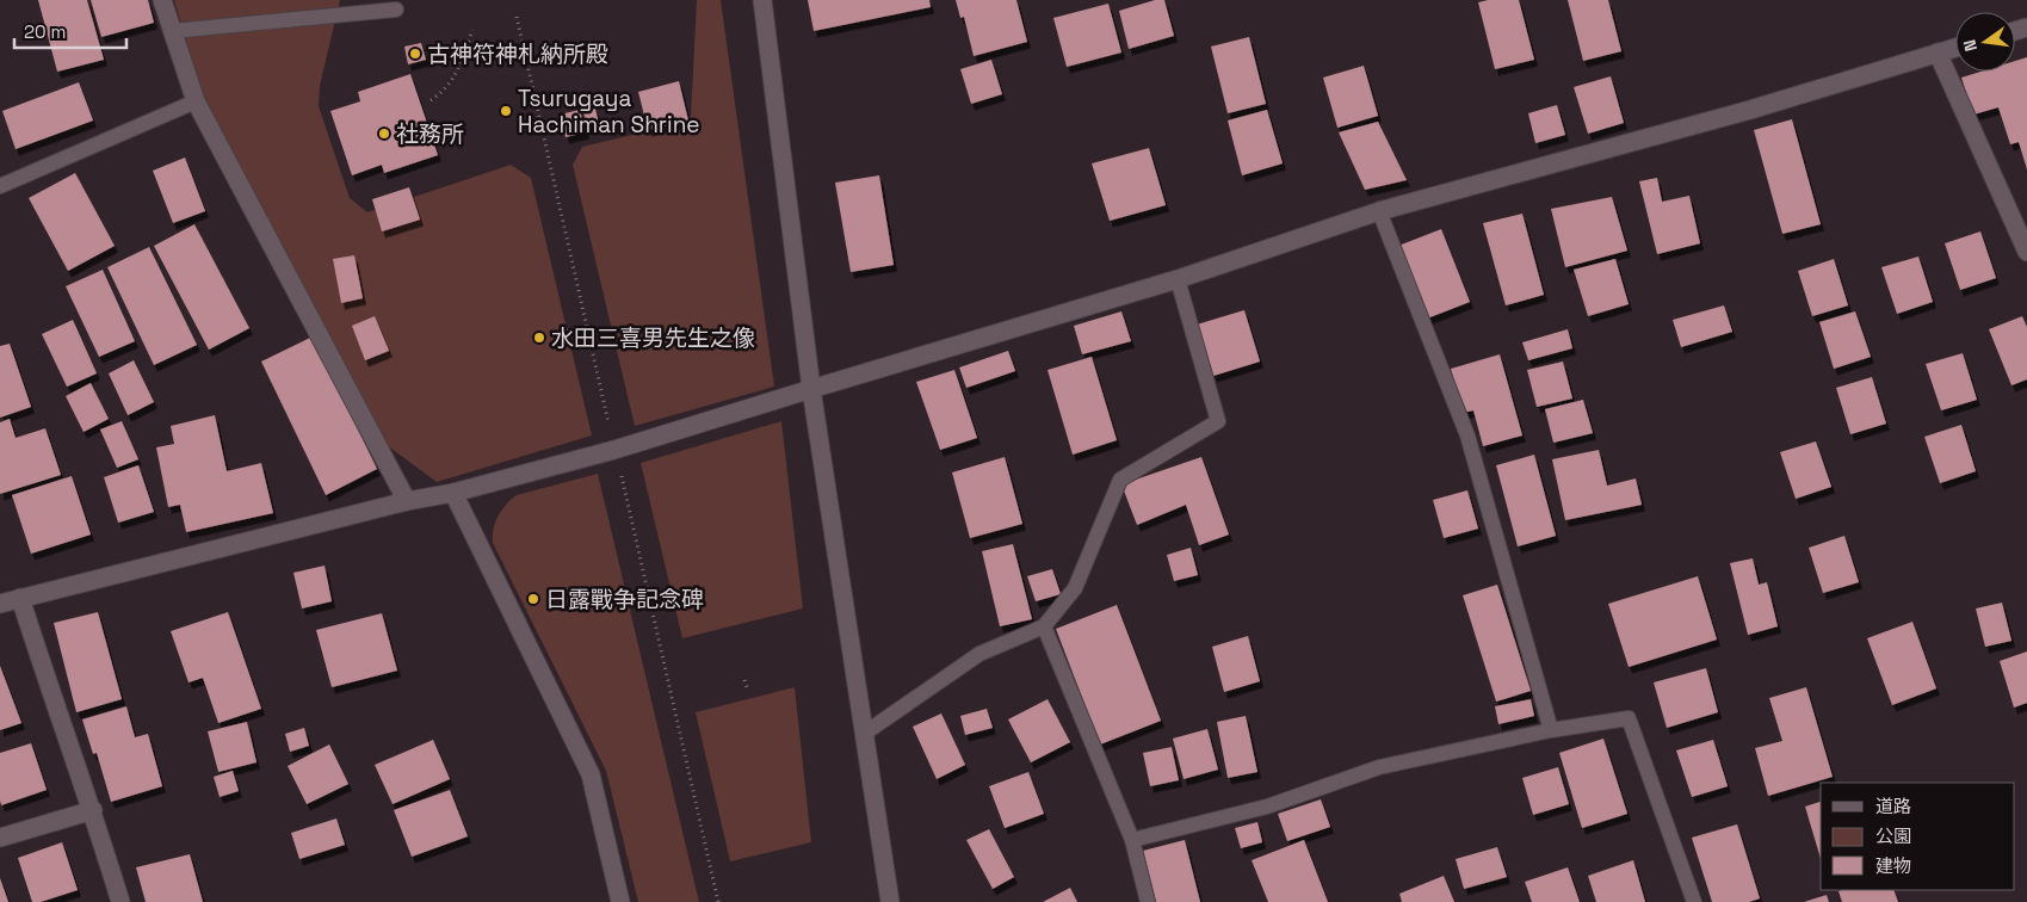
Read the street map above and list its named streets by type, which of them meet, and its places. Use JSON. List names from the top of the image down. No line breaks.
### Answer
{"places":["古神符神札納所殿","Tsurugaya Hachiman Shrine","社務所","水田三喜男先生之像","日露戰争記念碑"],"legend":["道路","公園","建物"],"scale_bar":"20 m","north":"left"}
